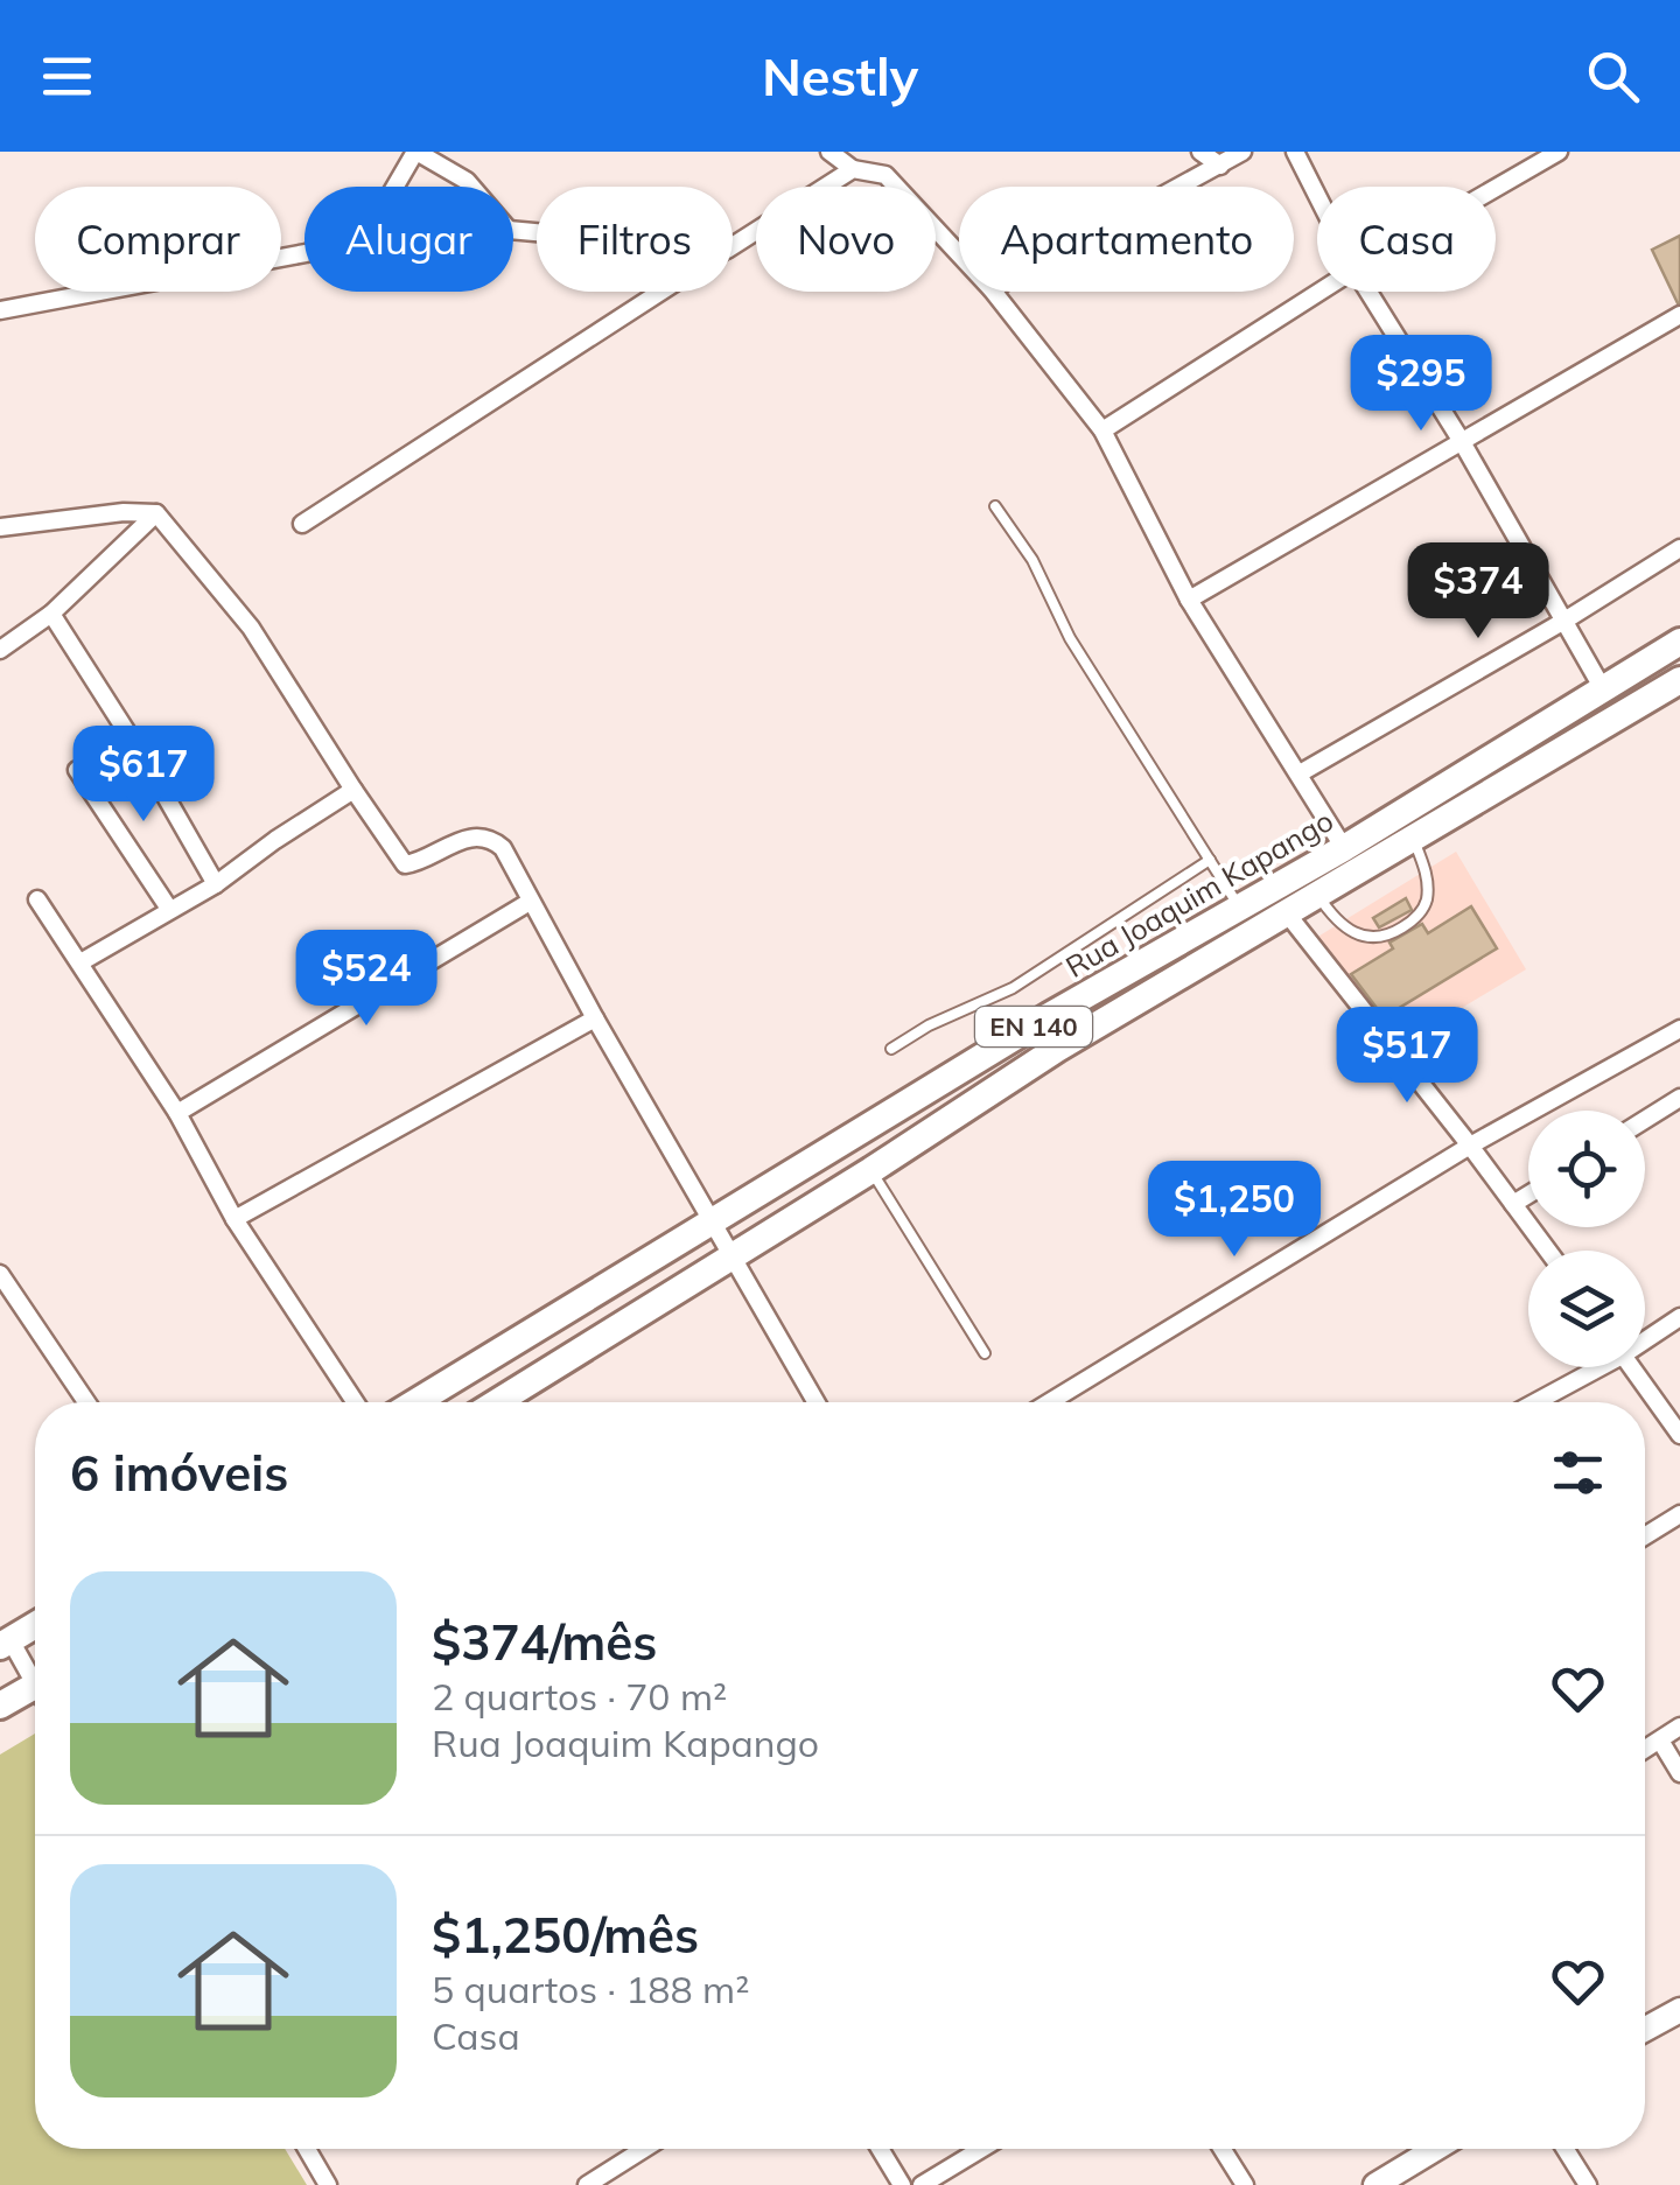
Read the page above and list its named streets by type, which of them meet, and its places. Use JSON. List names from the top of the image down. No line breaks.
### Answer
{"streets":{"main road":["Rua Joaquim Kapango","EN 140"]},"page":{"header":"Nestly","chip":["Comprar","Alugar","Filtros","Novo","Apartamento","Casa"],"price":["$295","$374","$617","$524","$517","$1,250"],"heading":"6 imóveis","list":[{"name":"$374/mês","note":"2 quartos · 70 m² · Rua Joaquim Kapango"},{"name":"$1,250/mês","note":"5 quartos · 188 m² · Casa"}]}}
